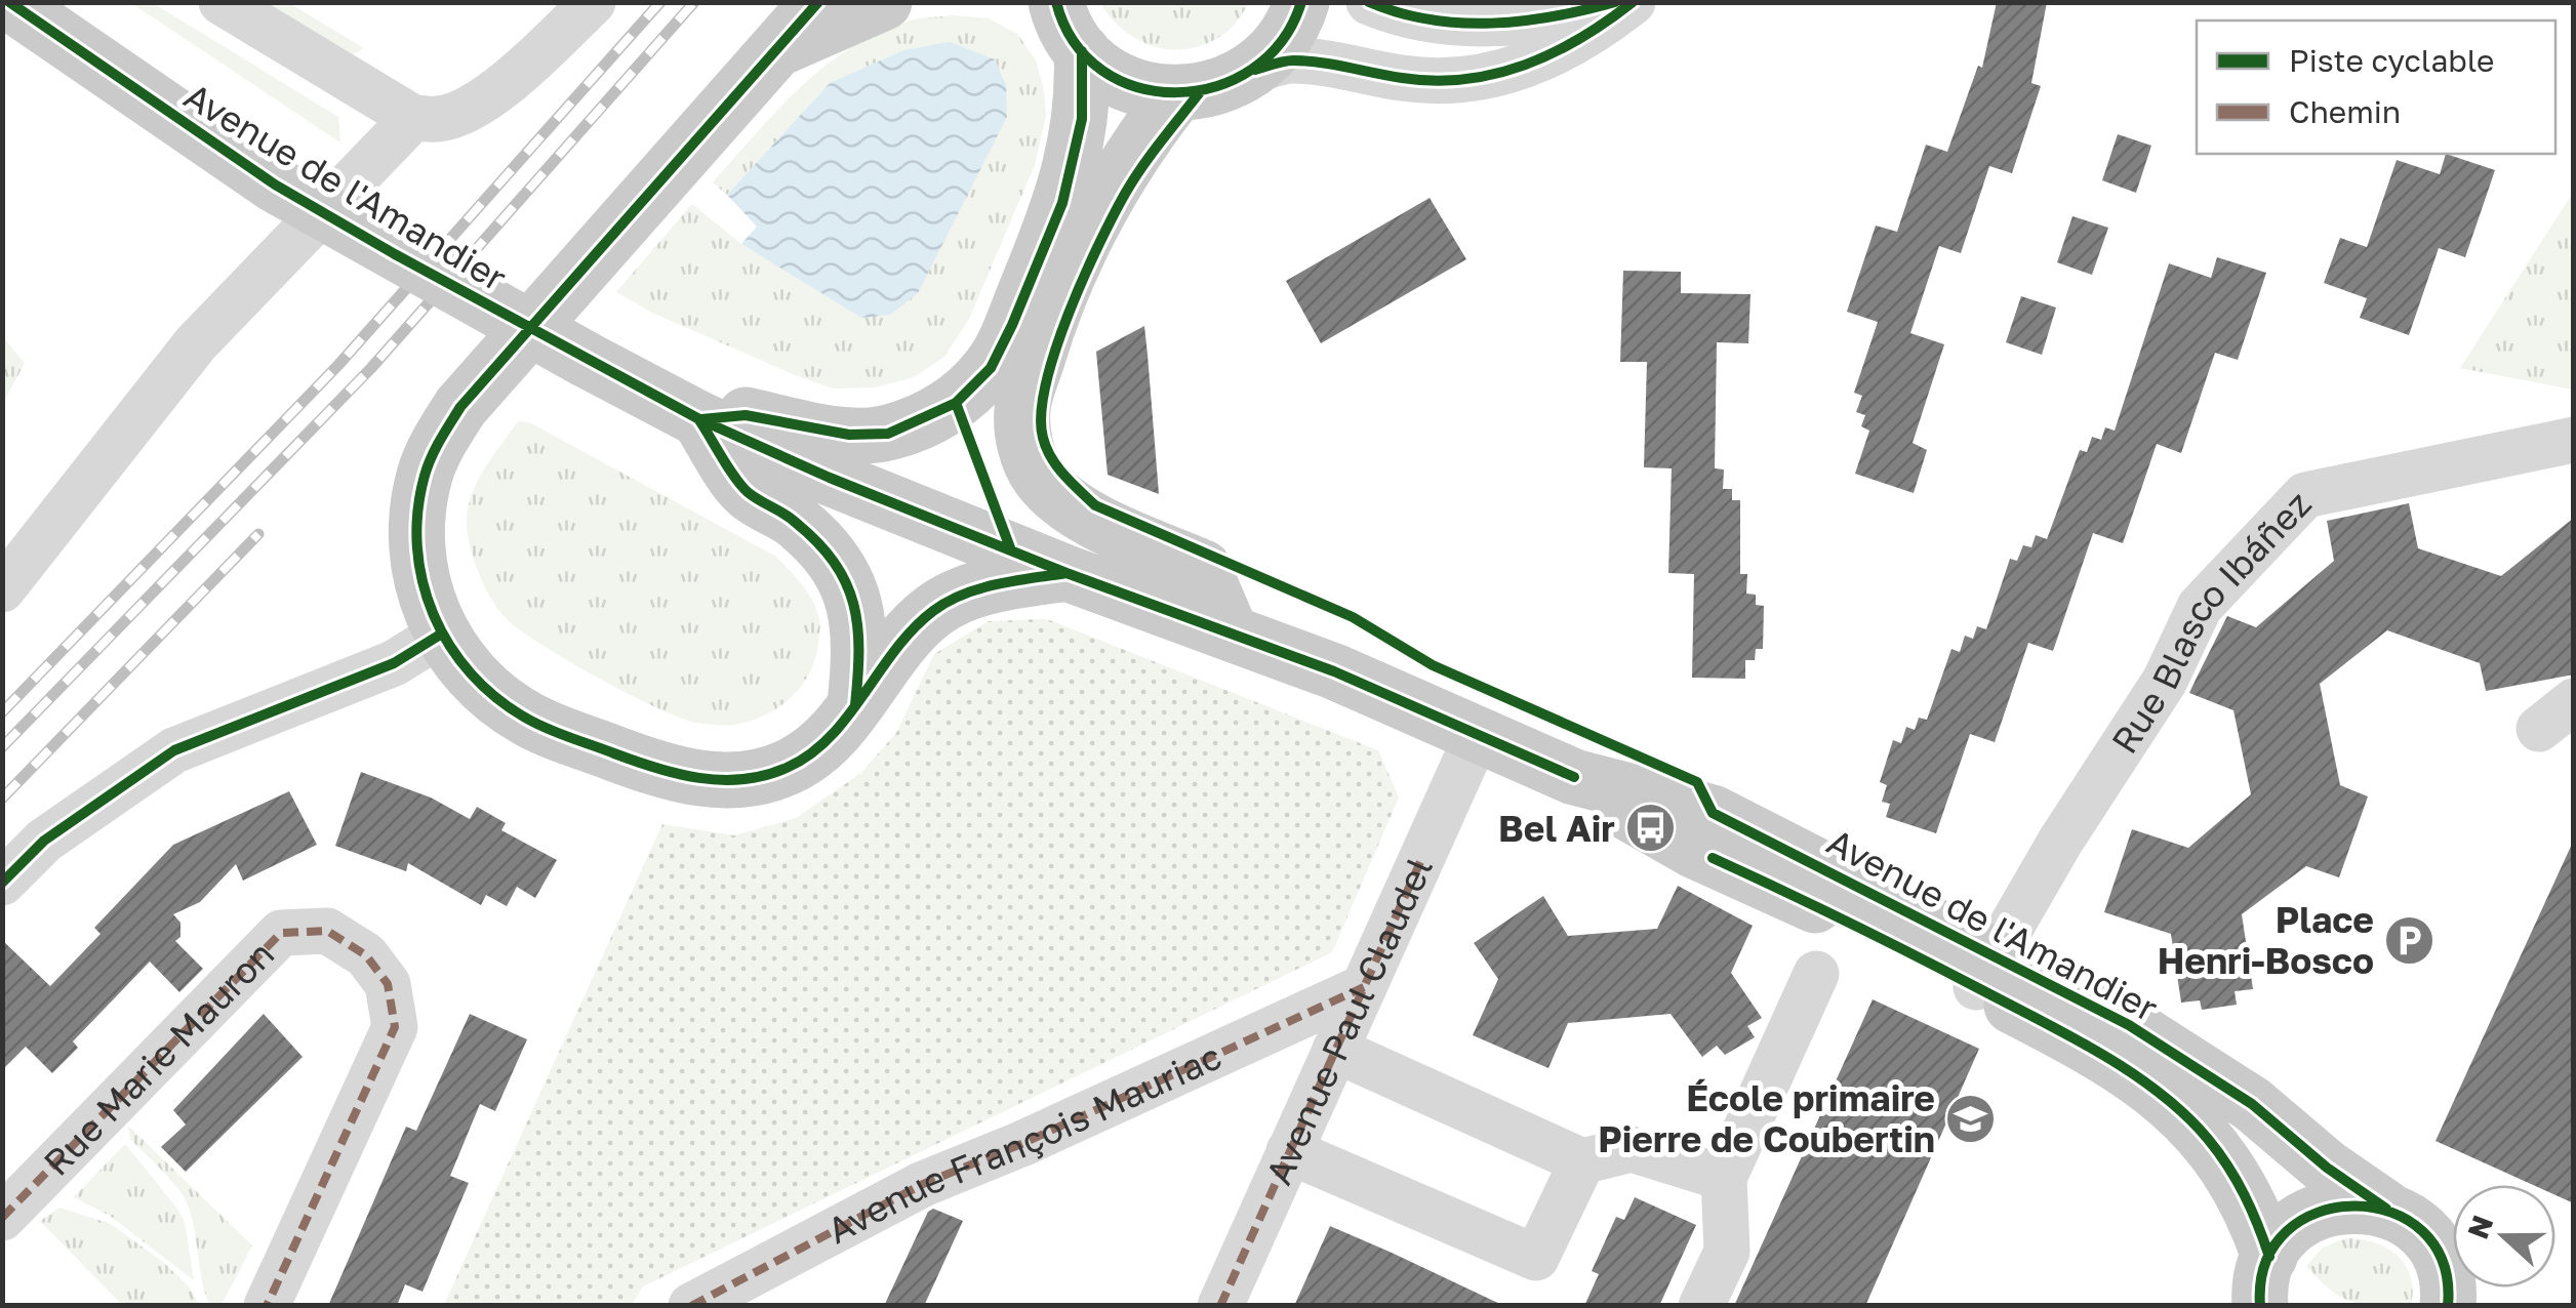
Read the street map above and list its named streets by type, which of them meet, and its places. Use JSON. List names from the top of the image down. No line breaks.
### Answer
{"streets":{"main road":["Avenue de l'Amandier"],"street":["Rue Blasco Ibáñez","Avenue Paul Claudel","Rue Marie Mauron","Avenue François Mauriac"]},"crossings":[["Avenue de l'Amandier","Rue Blasco Ibáñez"],["Avenue de l'Amandier","Avenue Paul Claudel"],["Avenue Paul Claudel","Avenue François Mauriac"]],"places":{"bus stop":["Bel Air"],"parking":["Place Henri-Bosco"],"school or university":["École primaire Pierre de Coubertin"]},"legend":["Piste cyclable","Chemin"],"north":"left"}
